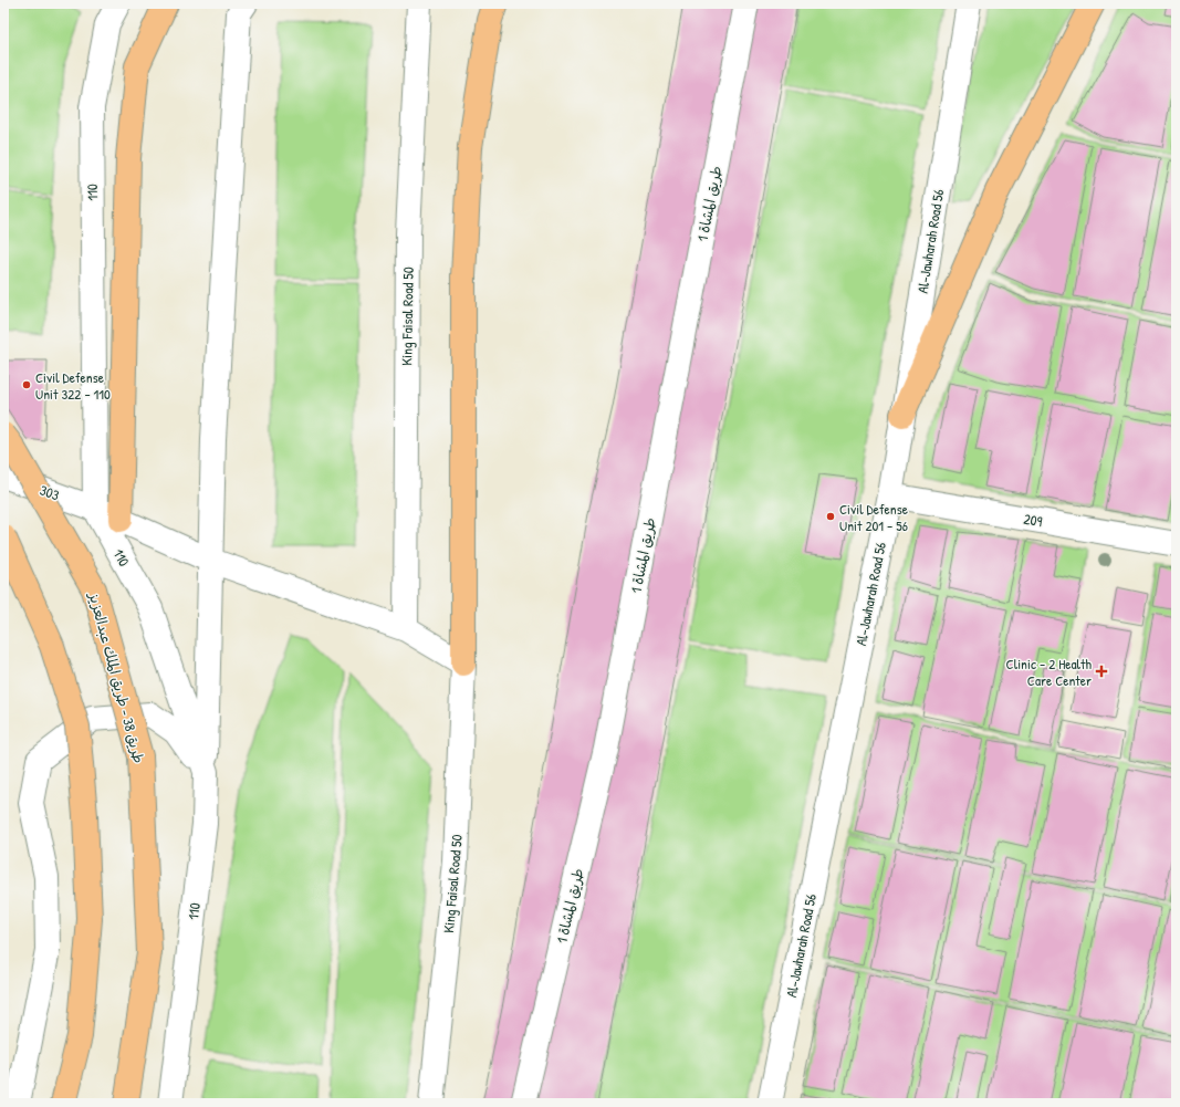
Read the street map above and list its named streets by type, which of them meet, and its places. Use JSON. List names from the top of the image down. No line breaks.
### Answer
{"streets":{"main road":["طريق 38 - طريق الملك عبدالعزيز"],"street":["110","طريق المشاة 1","Al-Jawharah Road 56","King Faisal Road 50","303","209"]},"crossings":[["110","303"],["Al-Jawharah Road 56","209"],["King Faisal Road 50","303"]],"places":{"other":["Civil Defense Unit 322 - 110","Civil Defense Unit 201 - 56"],"health":["Clinic - 2 Health Care Center"]}}
